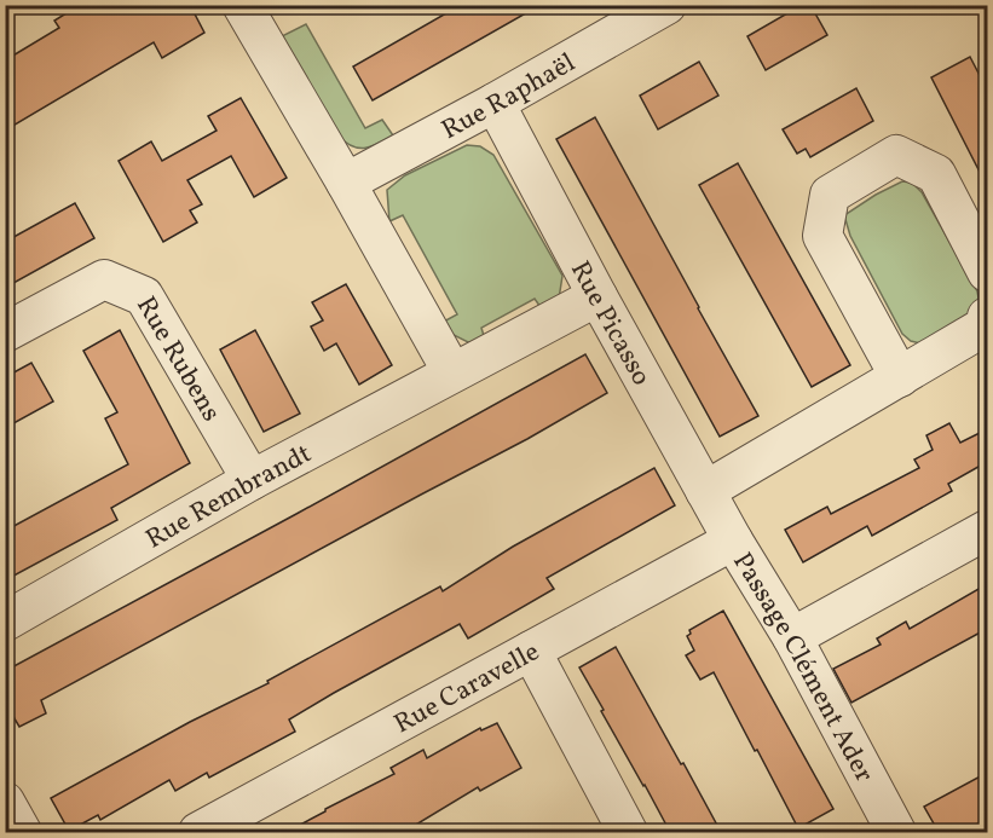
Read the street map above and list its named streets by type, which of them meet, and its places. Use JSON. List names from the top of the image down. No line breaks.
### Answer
{"streets":{"street":["Rue Raphaël","Rue Picasso","Rue Rubens","Rue Rembrandt","Passage Clément Ader","Rue Caravelle"]},"crossings":[["Rue Raphaël","Rue Picasso"],["Rue Picasso","Rue Rembrandt"],["Rue Picasso","Passage Clément Ader"],["Rue Picasso","Rue Caravelle"],["Rue Rubens","Rue Rembrandt"],["Passage Clément Ader","Rue Caravelle"]]}
